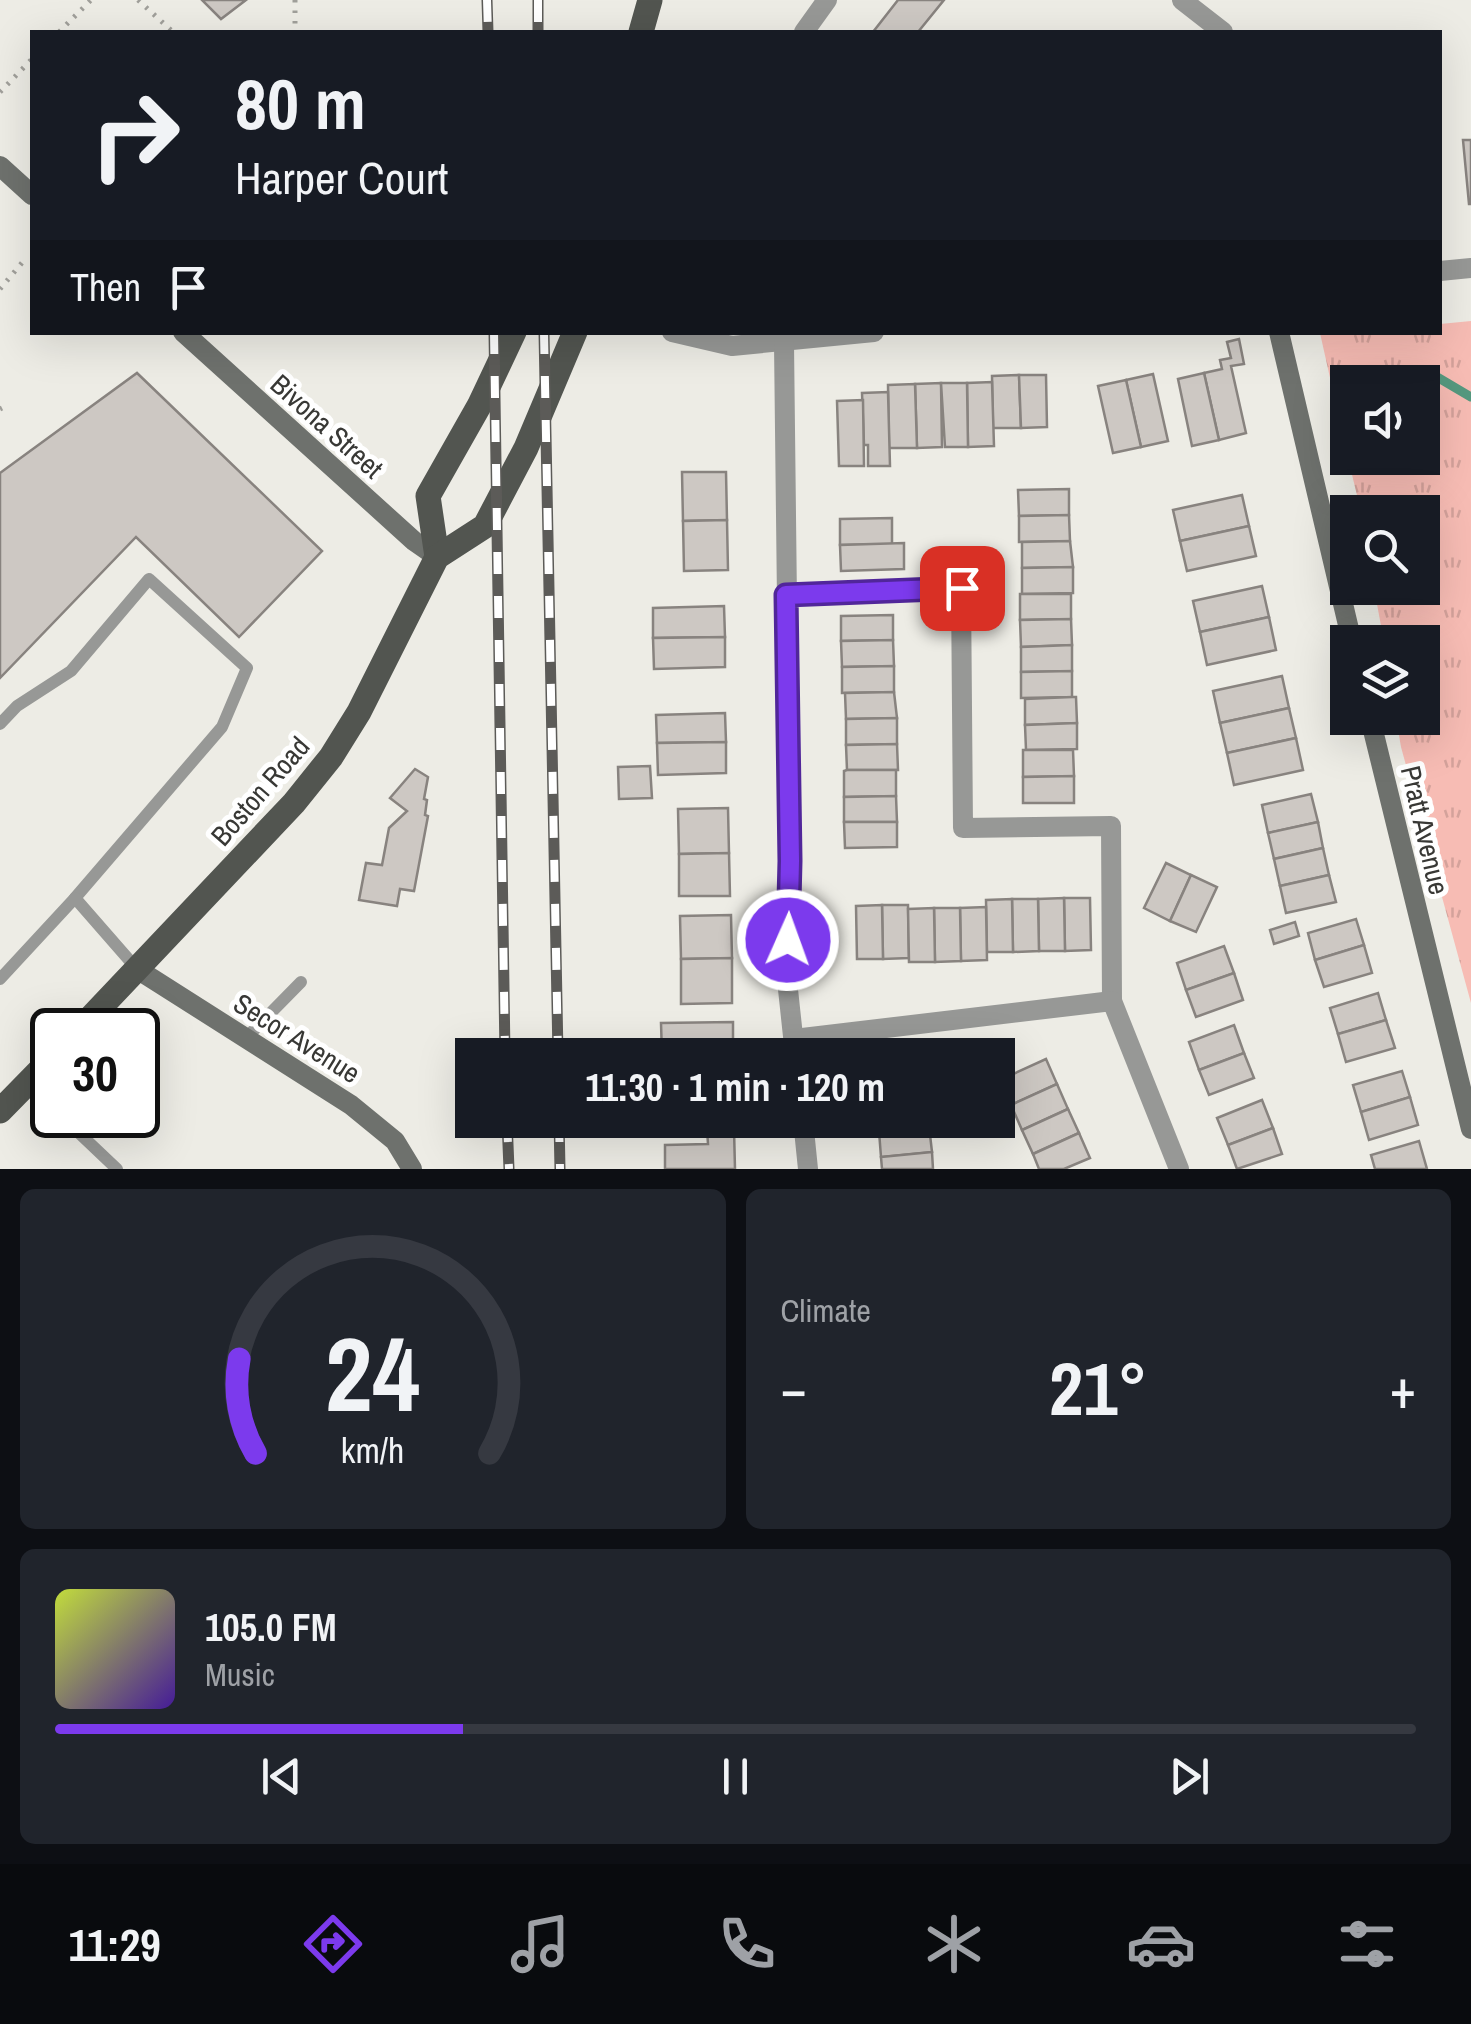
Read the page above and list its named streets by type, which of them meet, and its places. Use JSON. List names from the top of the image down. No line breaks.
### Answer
{"streets":{"main road":["Boston Road"],"street":["Bivona Street","Pratt Avenue","Secor Avenue"]},"crossings":[["Bivona Street","Boston Road"],["Boston Road","Secor Avenue"]],"page":{"turn":["80 m","Harper Court"],"then":"Then","limit":"30","trip":"11:30 · 1 min · 120 m","tile":"Climate","heat":["−","21°","+"],"song":["105.0 FM","Music"],"tabs":"11:29","gauge":["24","km/h"]}}
